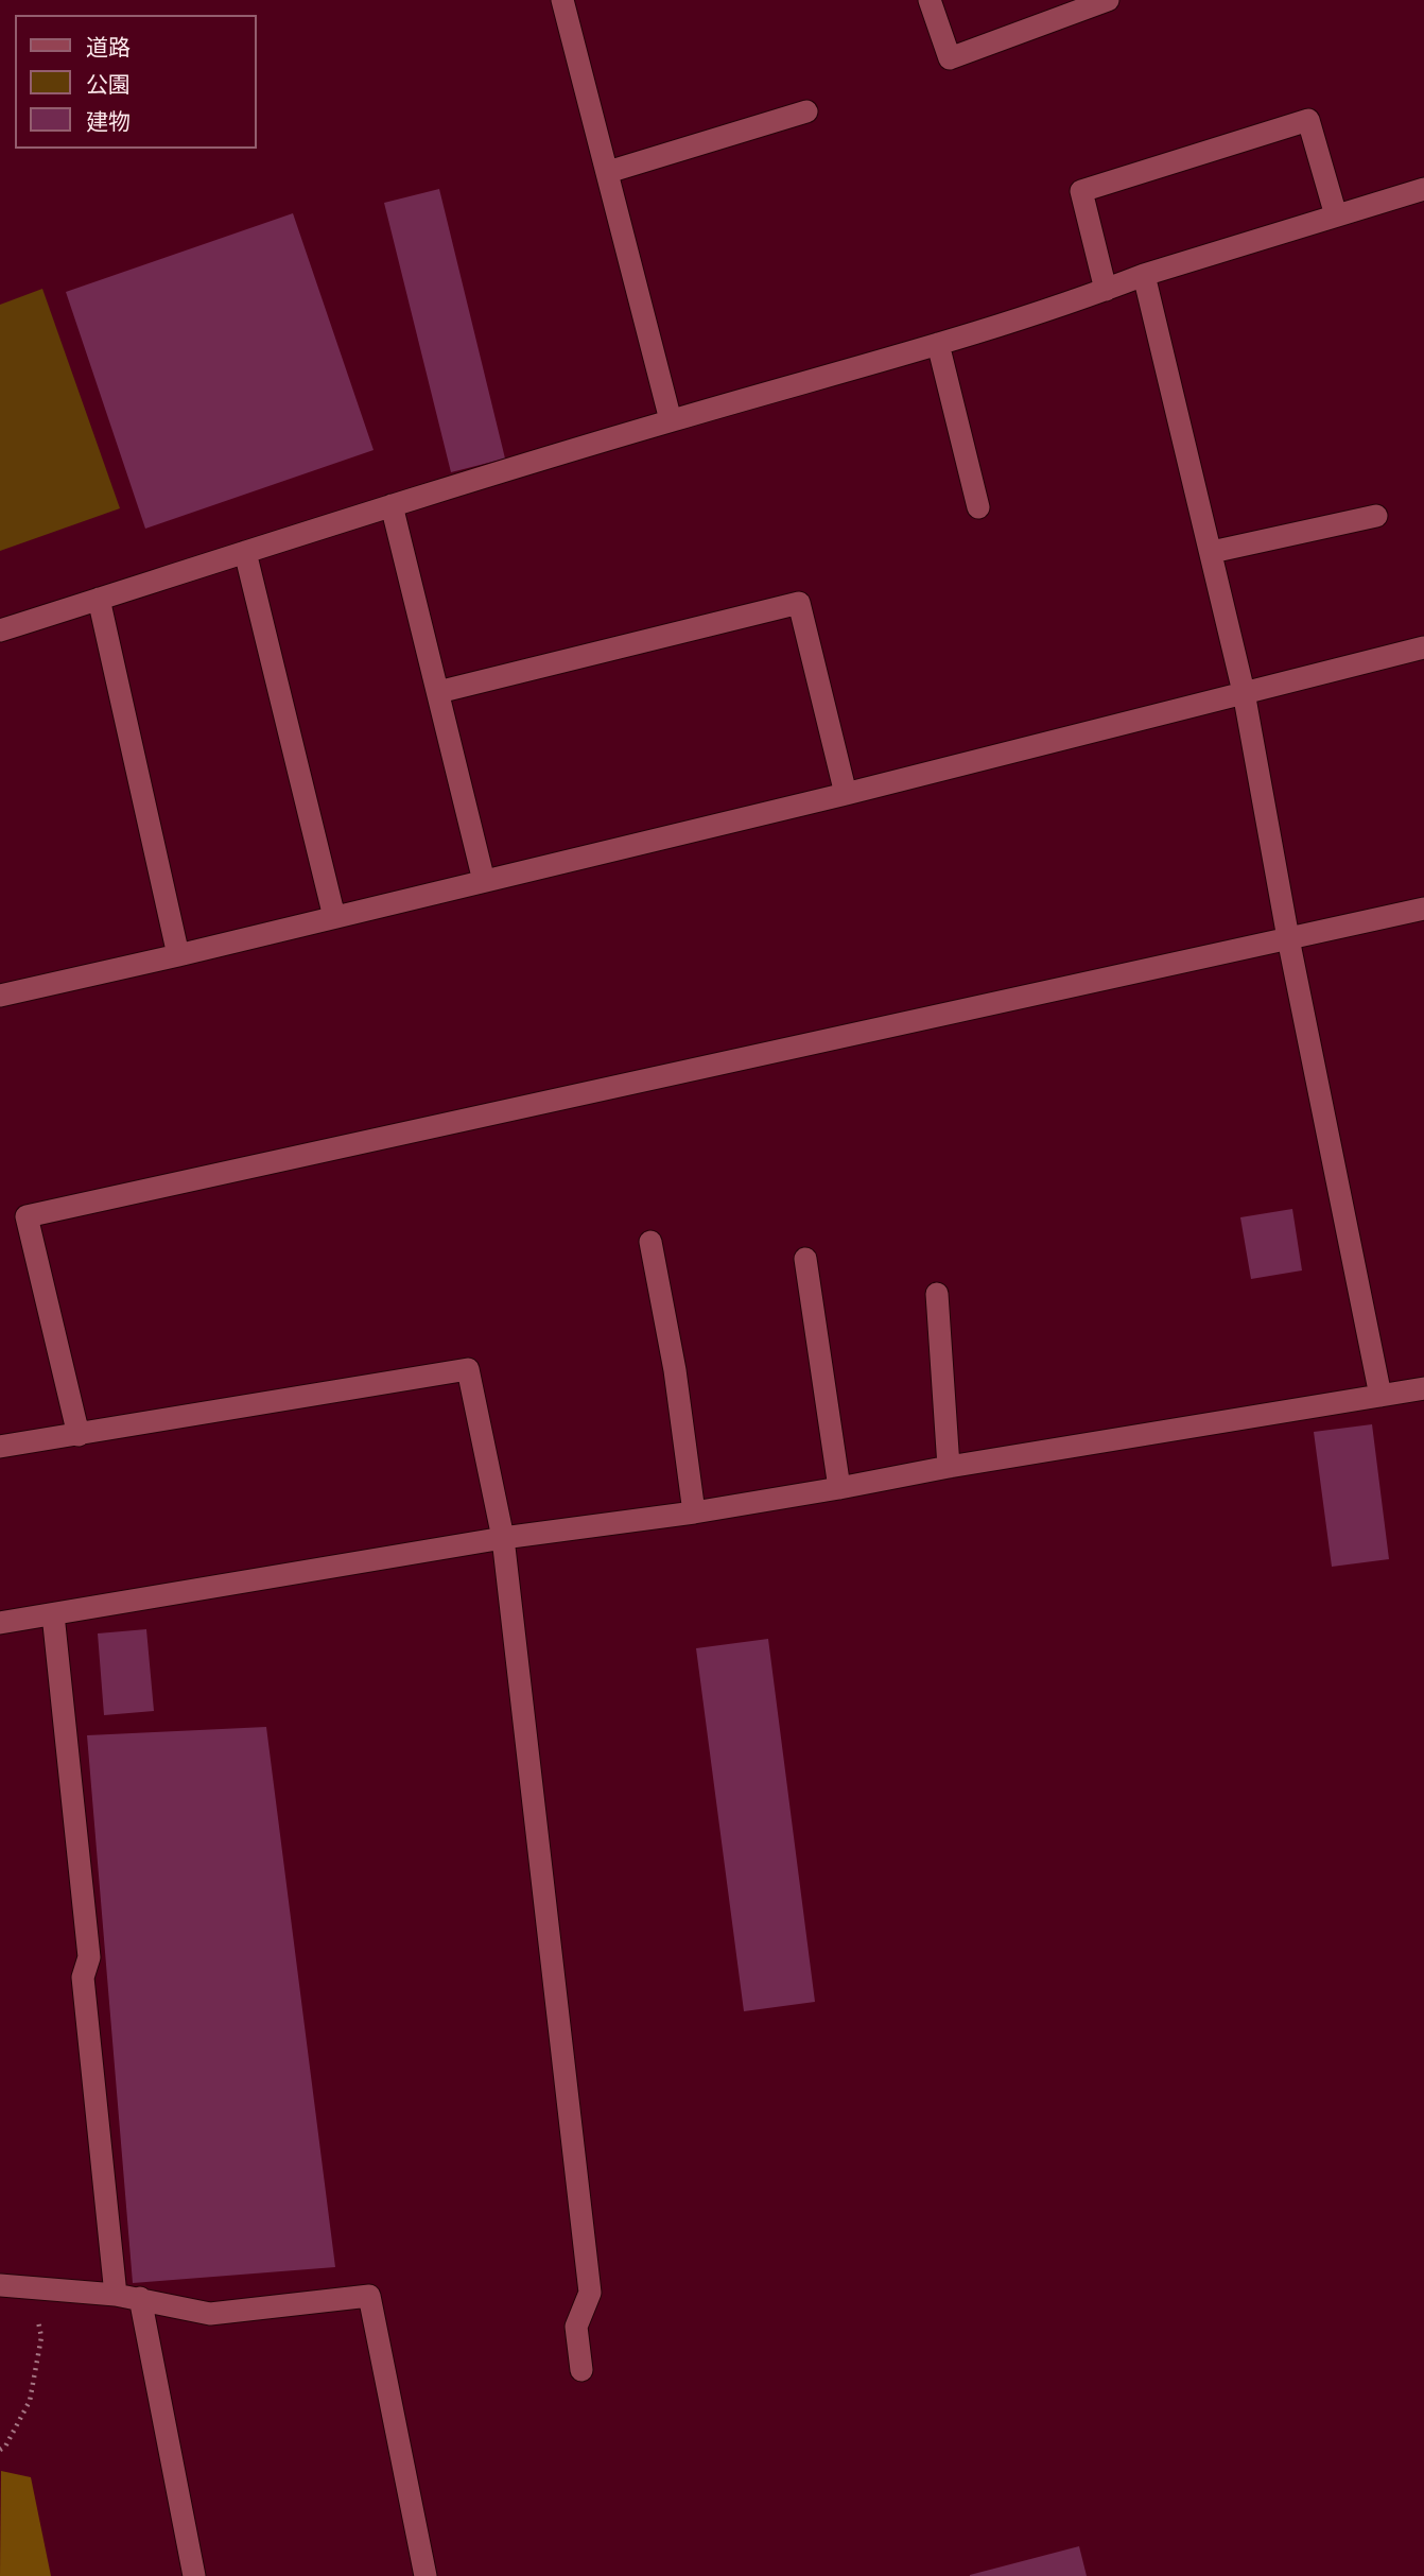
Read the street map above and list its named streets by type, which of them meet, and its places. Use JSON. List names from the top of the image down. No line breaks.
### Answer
{"legend":["道路","公園","建物"]}
